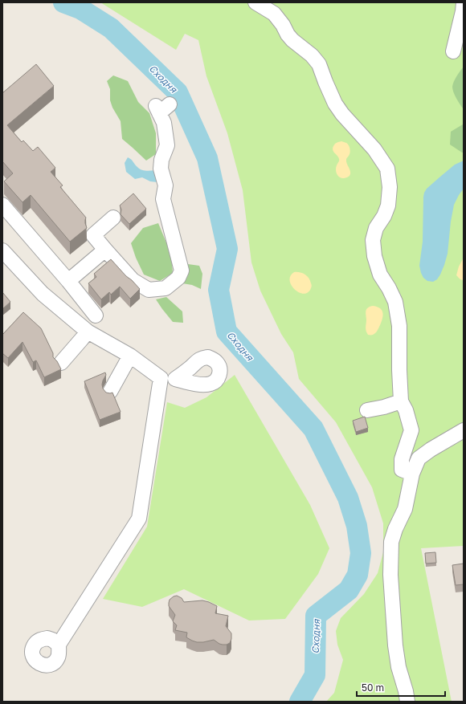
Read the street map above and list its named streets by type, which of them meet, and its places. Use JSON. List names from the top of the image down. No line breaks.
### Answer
{"water":["Сходня"],"scale_bar":"50 m"}
